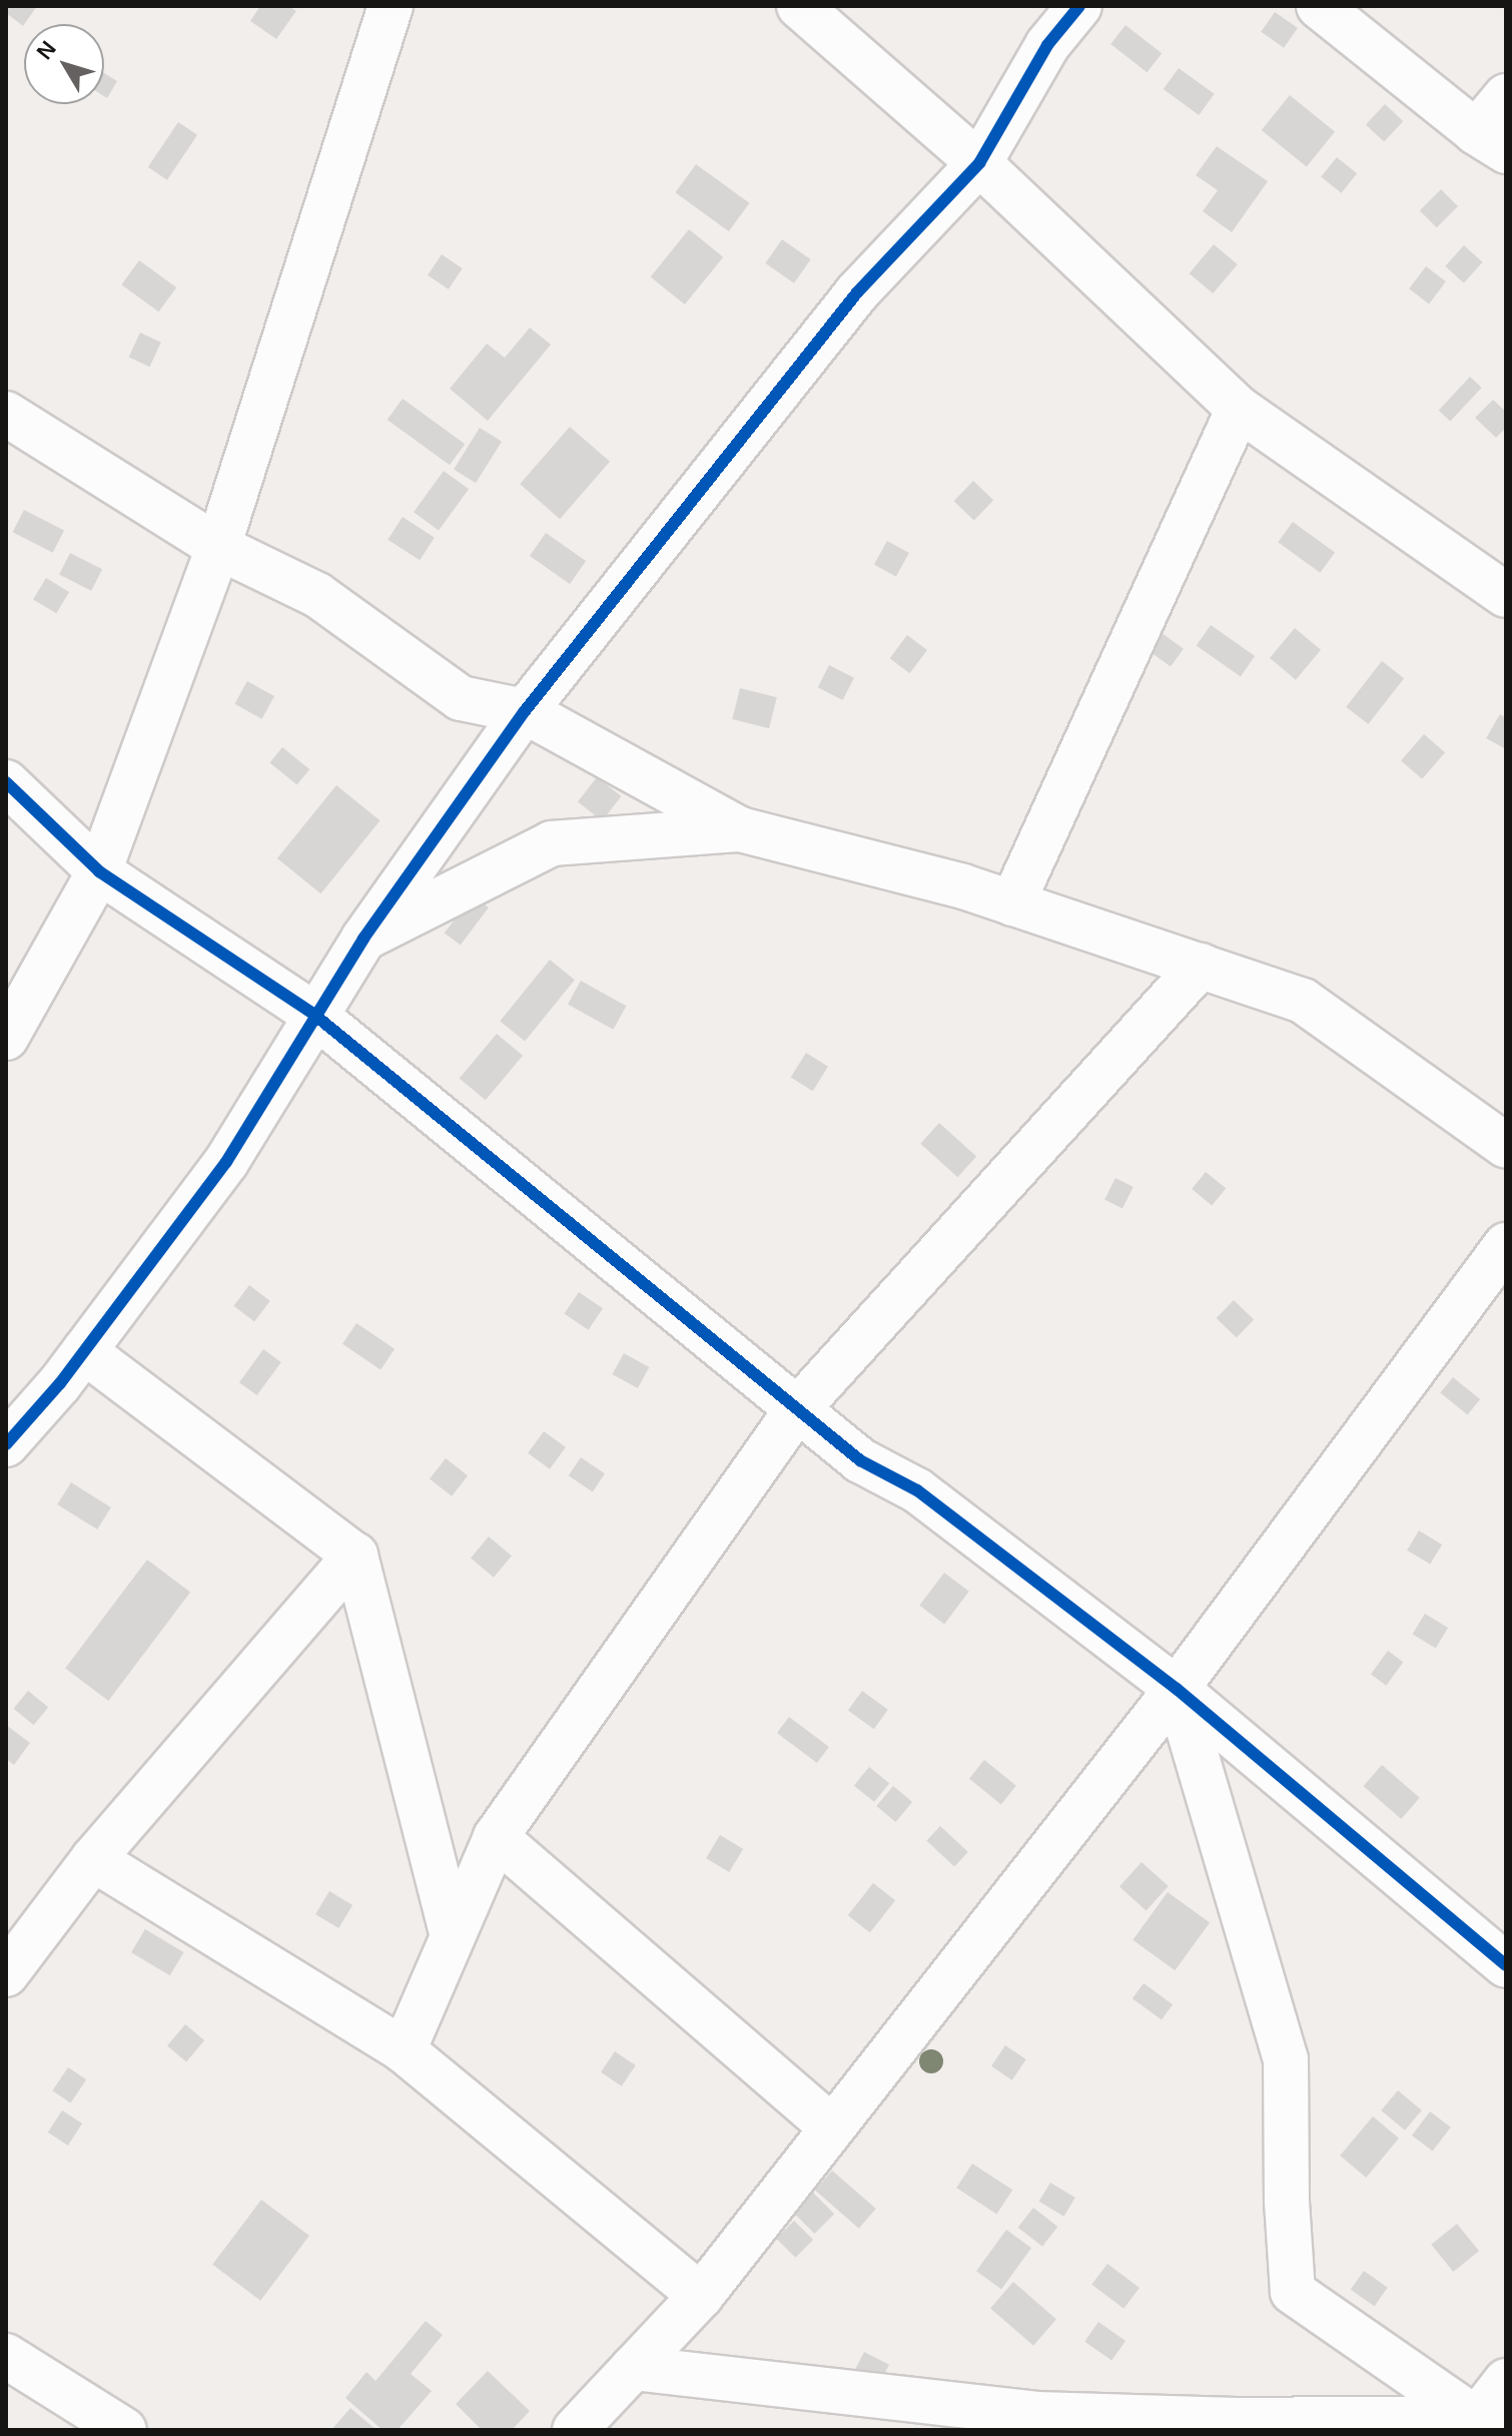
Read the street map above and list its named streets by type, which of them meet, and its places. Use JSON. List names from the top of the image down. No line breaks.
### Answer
{"north":"top left"}
